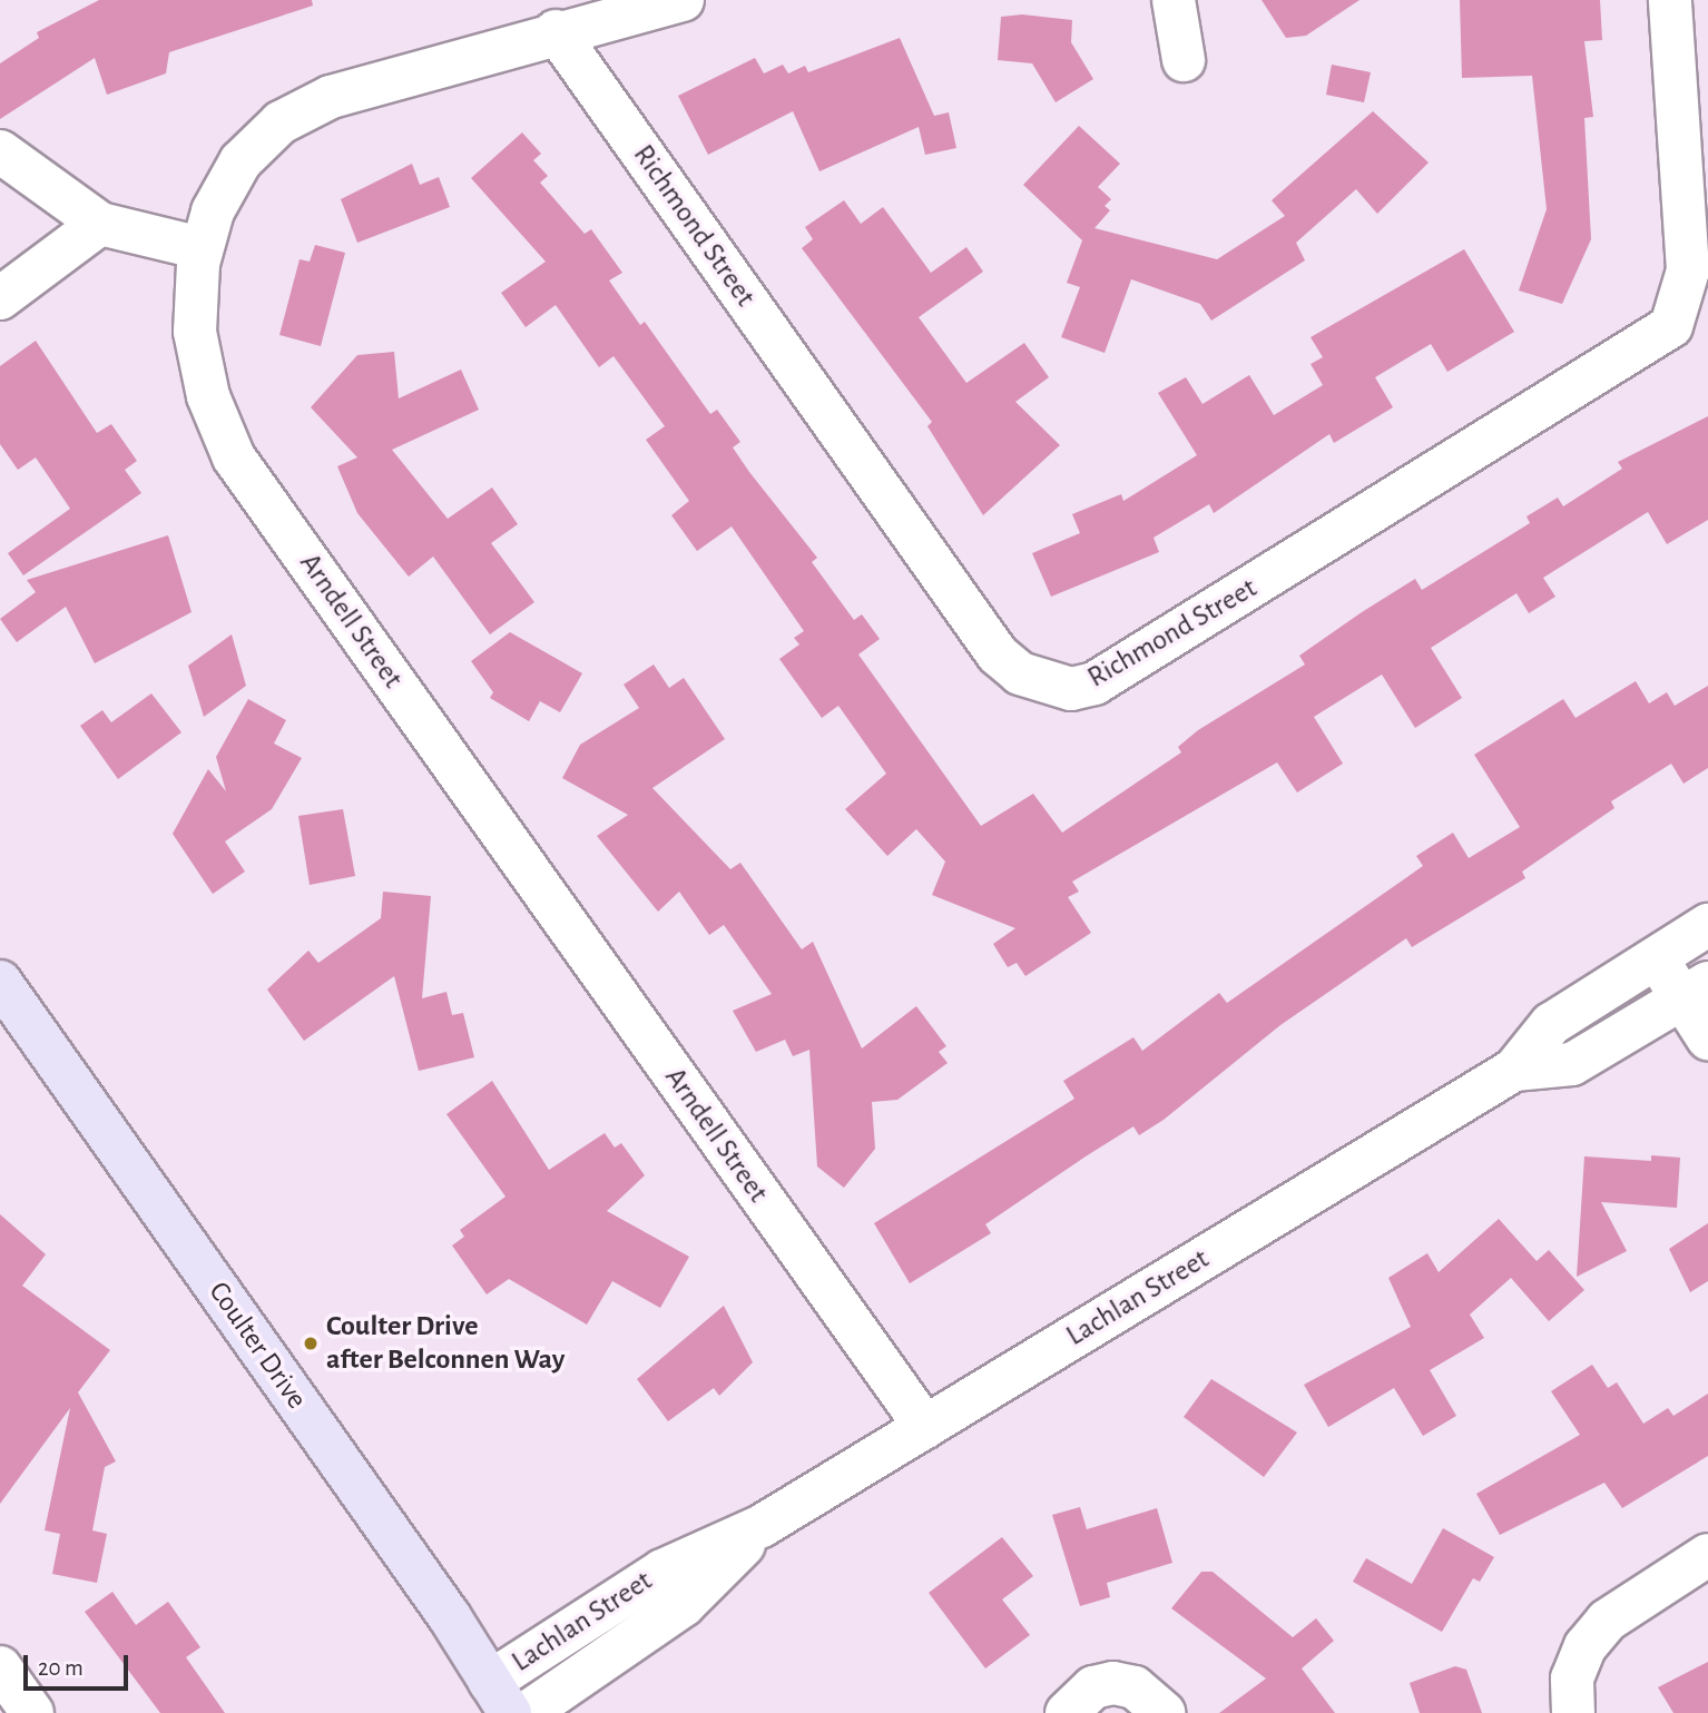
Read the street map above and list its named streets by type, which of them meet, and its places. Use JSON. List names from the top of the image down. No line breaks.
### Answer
{"streets":{"main road":["Coulter Drive"],"street":["Richmond Street","Arndell Street","Lachlan Street"]},"crossings":[["Richmond Street","Arndell Street"],["Arndell Street","Lachlan Street"],["Lachlan Street","Coulter Drive"]],"places":["Coulter Drive after Belconnen Way"],"scale_bar":"20 m"}
